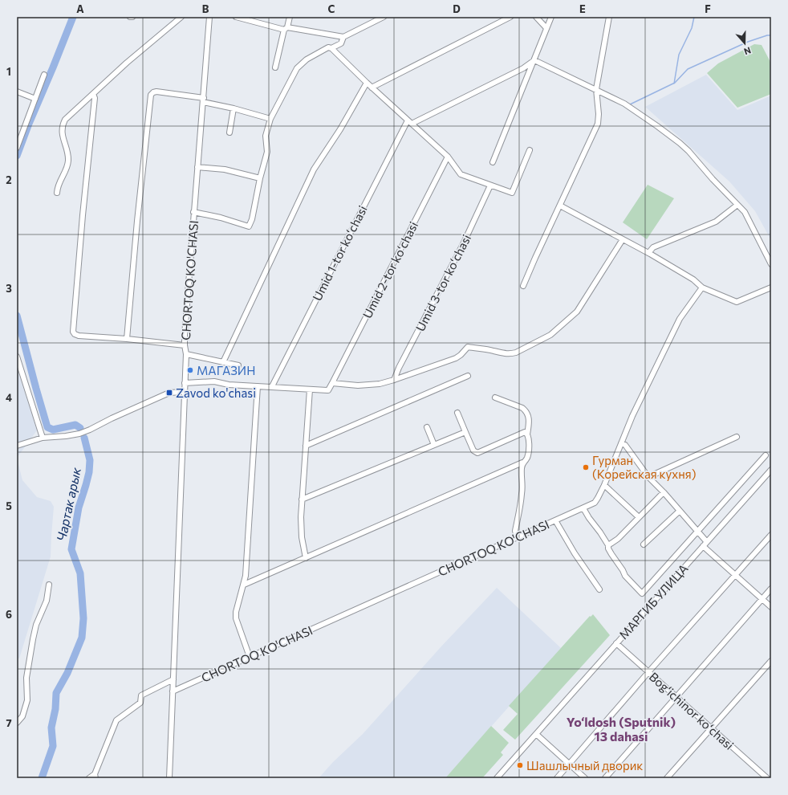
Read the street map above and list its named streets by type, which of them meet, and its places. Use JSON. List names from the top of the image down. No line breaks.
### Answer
{"streets":{"street":["Umid 1-tor koʻchasi","Umid 2-tor koʻchasi","CHORTOQ KO'CHASI","Umid 3-tor koʻchasi","МАРГИБ УЛИЦА","Bogʻichinor koʻchasi"]},"crossings":[["МАРГИБ УЛИЦА","Bogʻichinor koʻchasi"]],"districts":["Yo‘ldosh (Sputnik) 13 dahasi"],"water":["Чартак арык"],"places":{"other":["МАГАЗИН","Гурман (Корейская кухня)","Шашлычный дворик"],"transit":["Zavod ko'chasi"]},"north":"bottom","grid":{"columns":["A","B","C","D","E","F"],"rows":["1","2","3","4","5","6","7"]}}
